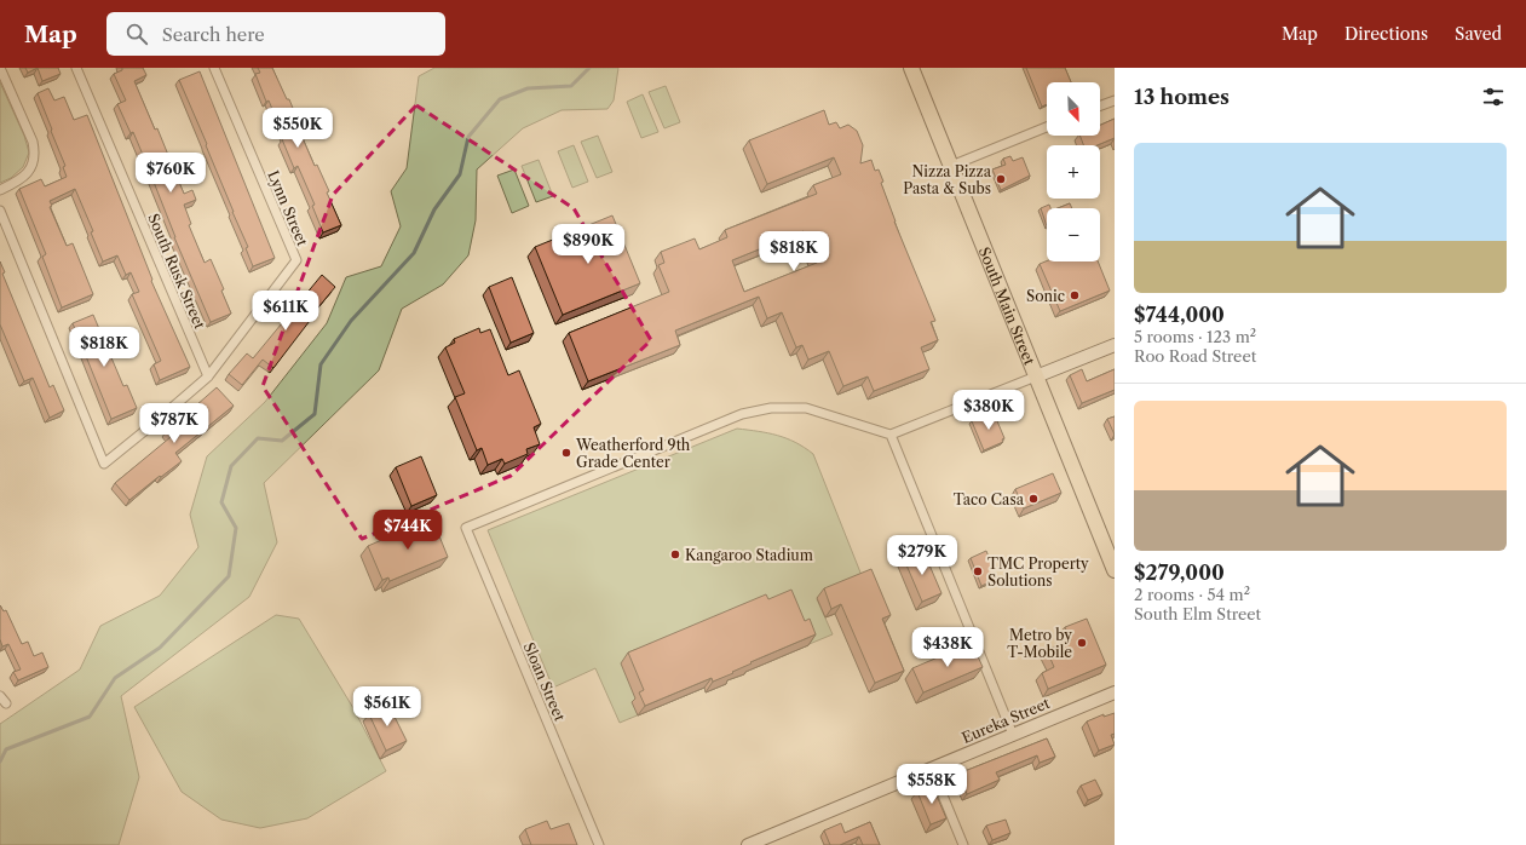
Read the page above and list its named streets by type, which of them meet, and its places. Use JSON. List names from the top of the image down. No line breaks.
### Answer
{"streets":{"main road":["South Main Street"],"street":["Lynn Street","South Rusk Street","Sloan Street","Eureka Street"]},"crossings":[["Lynn Street","South Rusk Street"]],"places":["Nizza Pizza Pasta & Subs","Sonic","Weatherford 9th Grade Center","Taco Casa","Kangaroo Stadium","TMC Property Solutions","Metro by T-Mobile"],"north":"bottom right","page":{"header":"Map","search":"Search here","nav":["Map","Directions","Saved"],"heading":"13 homes","map_buttons":["+","−"],"price":["$550K","$760K","$890K","$818K","$611K","$818K","$380K","$787K","$744K","$279K","$438K","$561K","$558K"],"list":[{"name":"$744,000","note":"5 rooms · 123 m² · Roo Road Street"},{"name":"$279,000","note":"2 rooms · 54 m² · South Elm Street"}]}}
